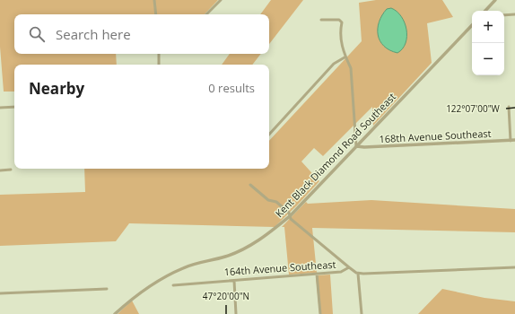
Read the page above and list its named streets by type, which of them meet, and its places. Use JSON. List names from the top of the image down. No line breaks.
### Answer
{"streets":{"street":["168th Avenue Southeast","Kent Black Diamond Road Southeast","164th Avenue Southeast"]},"crossings":[["168th Avenue Southeast","Kent Black Diamond Road Southeast"]],"page":{"map_buttons":["+","−"],"search":"Search here","heading":["Nearby","0 results"]},"coordinates":["122°07'00\"W","47°20'00\"N"]}
